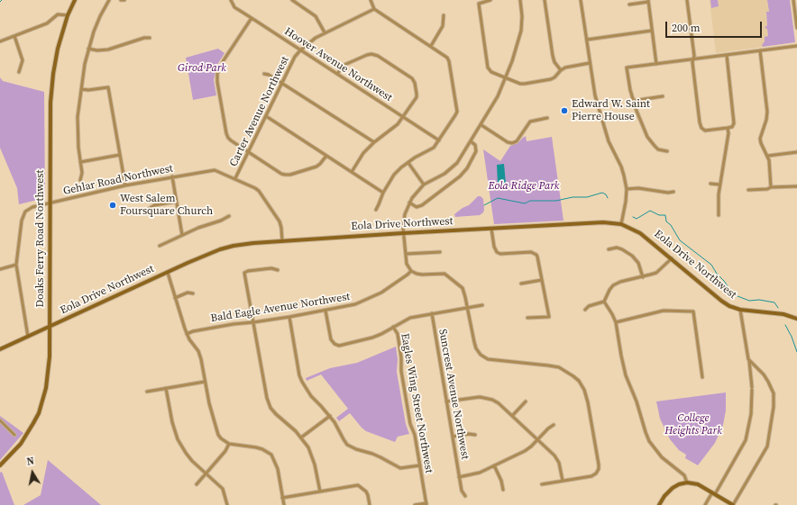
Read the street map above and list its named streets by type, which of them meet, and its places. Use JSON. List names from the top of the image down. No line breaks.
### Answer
{"streets":{"main road":["Eola Drive Northwest","Doaks Ferry Road Northwest"],"street":["Hoover Avenue Northwest","Carter Avenue Northwest","Gehlar Road Northwest","Bald Eagle Avenue Northwest","Suncrest Avenue Northwest","Eagles Wing Street Northwest"]},"crossings":[["Hoover Avenue Northwest","Carter Avenue Northwest"],["Carter Avenue Northwest","Gehlar Road Northwest"],["Gehlar Road Northwest","Eola Drive Northwest"],["Gehlar Road Northwest","Doaks Ferry Road Northwest"],["Eola Drive Northwest","Doaks Ferry Road Northwest"]],"parks":["Girod Park","Eola Ridge Park","College Heights Park"],"places":["Edward W. Saint Pierre House","West Salem Foursquare Church"],"scale_bar":"200 m","north":"top"}
